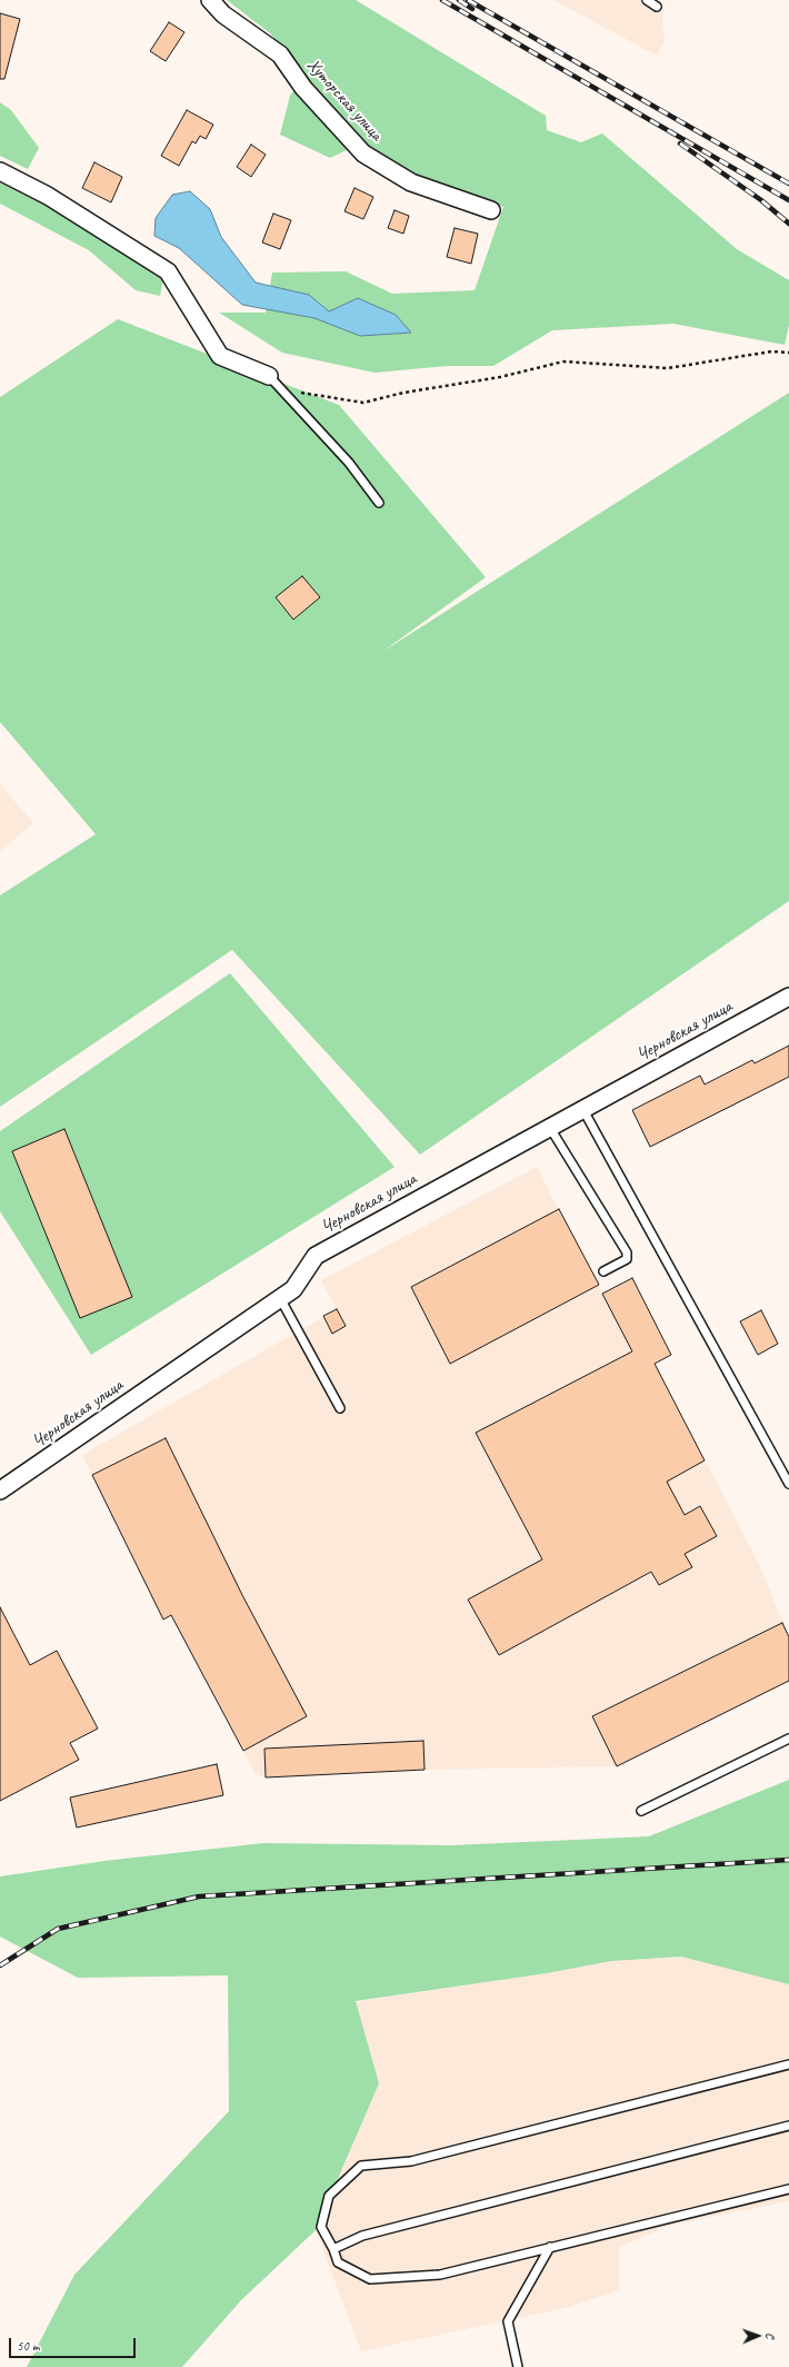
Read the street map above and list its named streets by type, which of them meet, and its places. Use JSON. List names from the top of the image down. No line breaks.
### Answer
{"streets":{"street":["Хуторская улица","Черновская улица"]},"scale_bar":"50 m","north":"right"}
